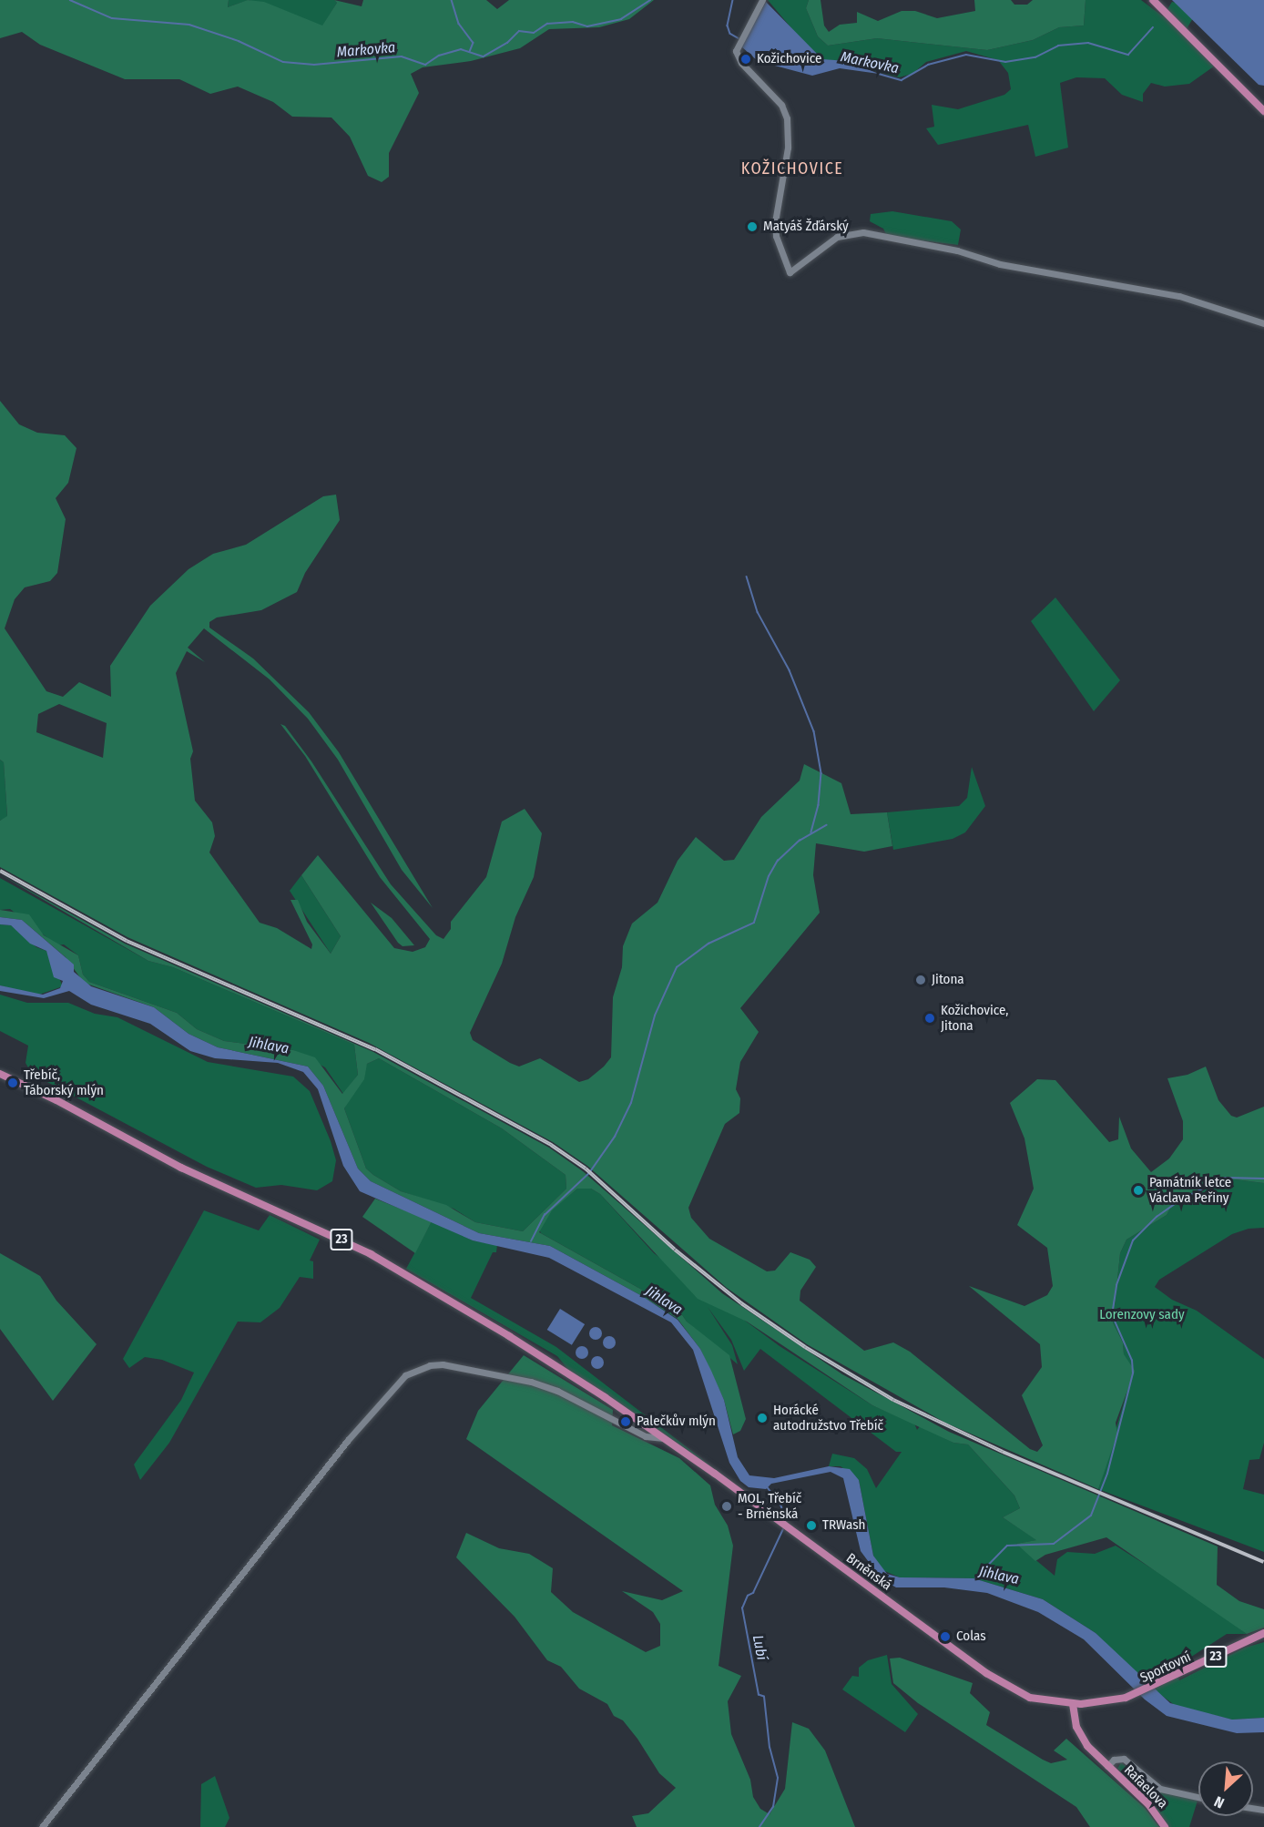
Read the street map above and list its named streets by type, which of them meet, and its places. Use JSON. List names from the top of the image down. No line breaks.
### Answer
{"streets":{"main road":["23","Brněnská","Sportovní","Rafaelova"]},"crossings":[["23","Brněnská"],["Brněnská","Sportovní"]],"districts":["KOŽICHOVICE"],"water":["Markovka","Jihlava","Lubí"],"parks":["Lorenzovy sady"],"places":["Kožichovice","Matyáš Žďárský","Jitona","Kožichovice, Jitona","Třebíč, Táborský mlýn","Památník letce Václava Peřiny","Horácké autodružstvo Třebíč","Palečkův mlýn","MOL, Třebíč - Brněnská","TRWash","Colas"],"north":"bottom left"}
